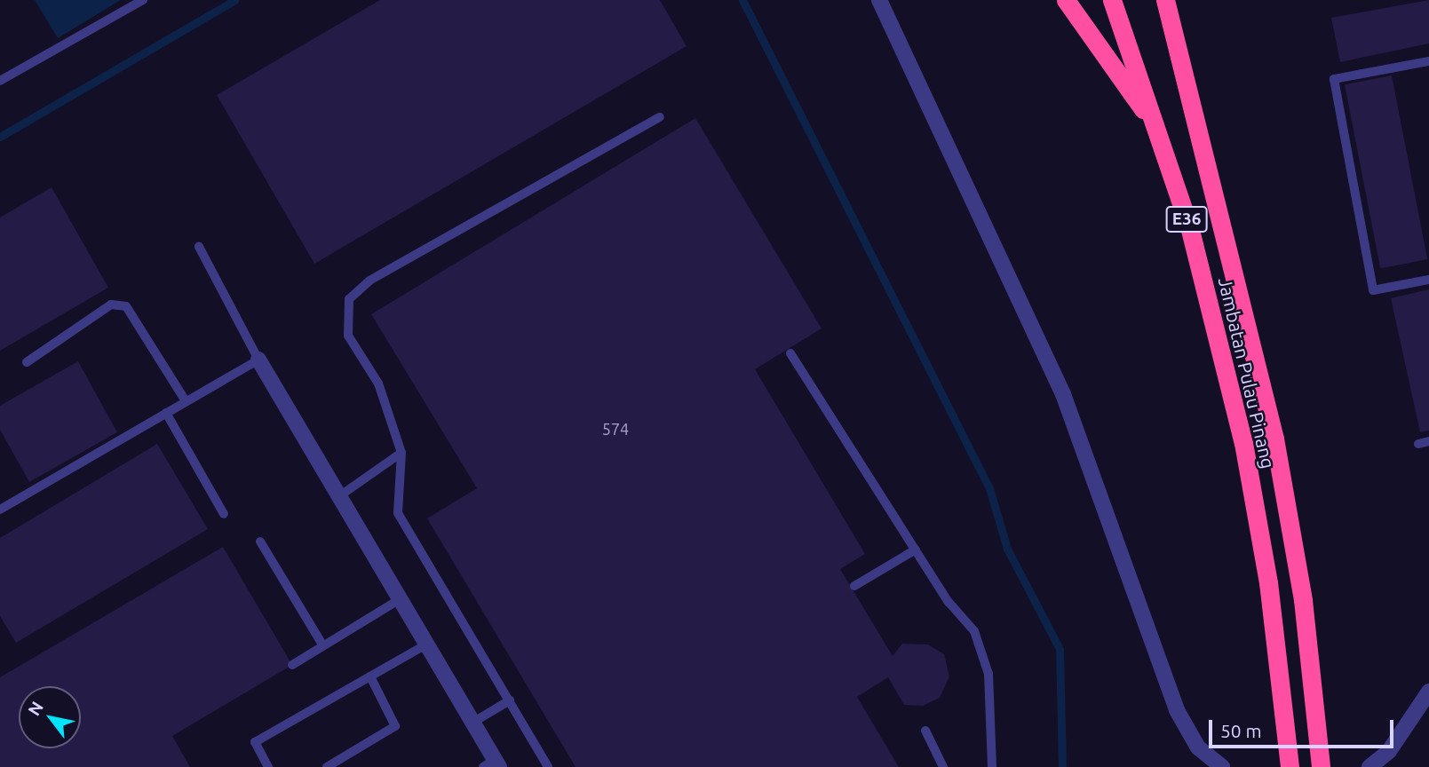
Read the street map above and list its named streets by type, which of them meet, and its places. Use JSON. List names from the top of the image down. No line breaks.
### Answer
{"streets":{"highway":["E36","Jambatan Pulau Pinang"]},"house_numbers":["574"],"scale_bar":"50 m","north":"top left"}
